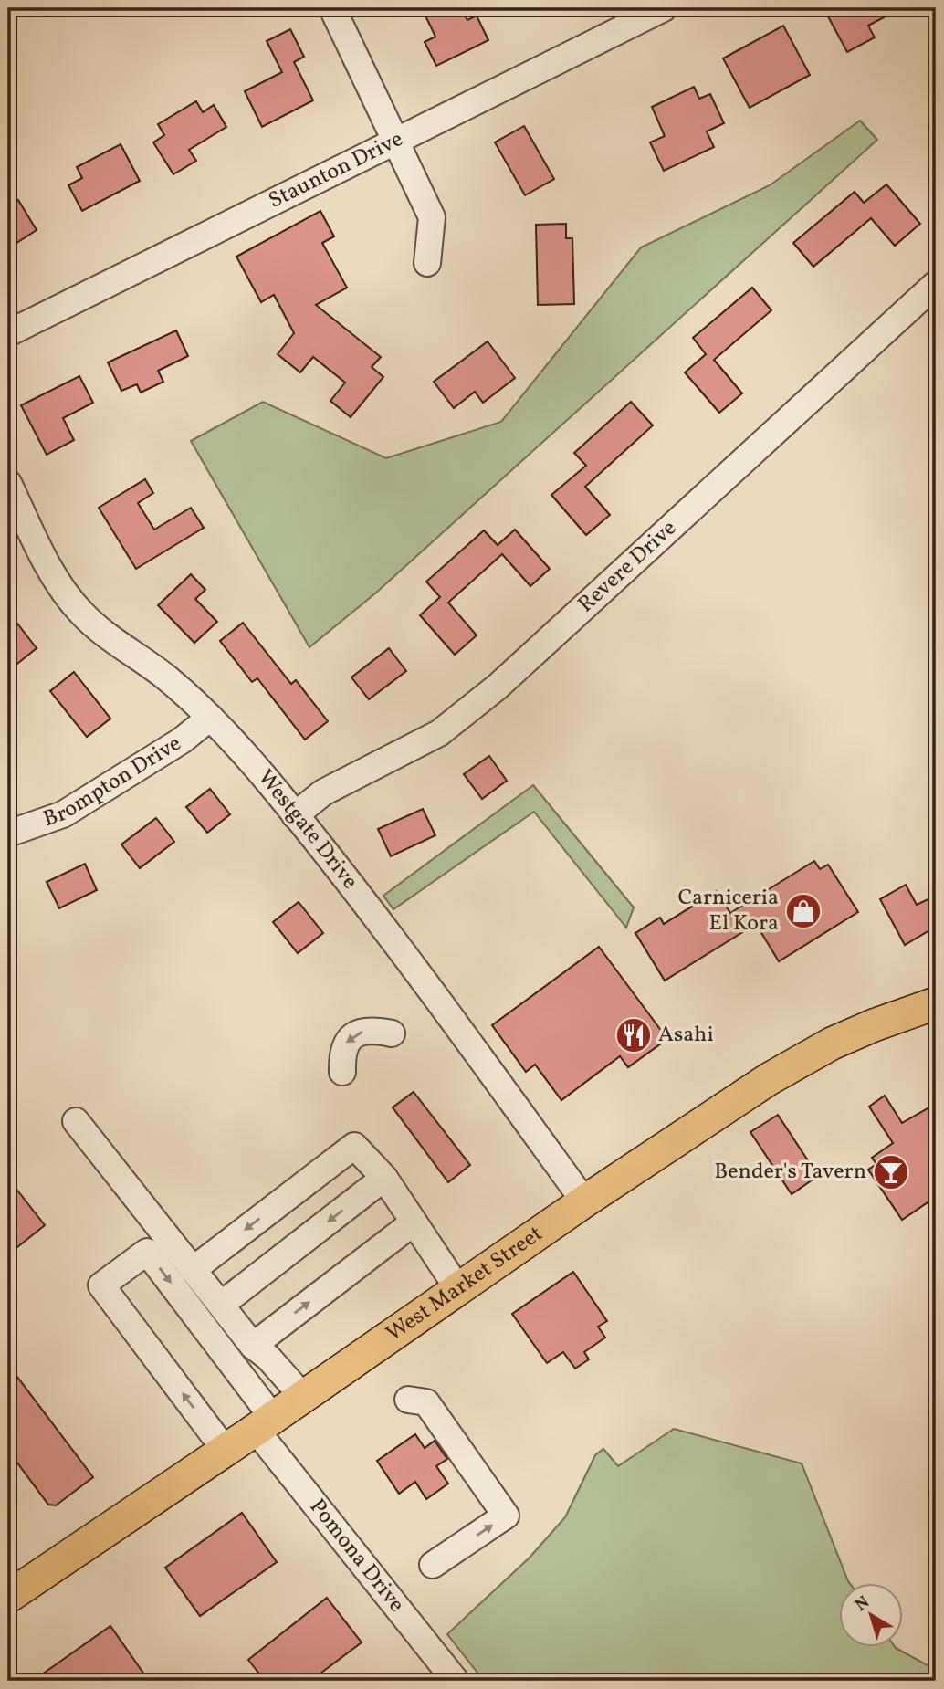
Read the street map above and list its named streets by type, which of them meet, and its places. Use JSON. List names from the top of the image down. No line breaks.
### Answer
{"streets":{"main road":["West Market Street"],"street":["Staunton Drive","Revere Drive","Brompton Drive","Westgate Drive","Pomona Drive"]},"crossings":[["Revere Drive","Westgate Drive"],["Brompton Drive","Westgate Drive"],["Westgate Drive","West Market Street"],["West Market Street","Pomona Drive"]],"places":{"shop":["Carniceria El Kora"],"restaurant":["Asahi"],"bar":["Bender's Tavern"]},"north":"top left"}
